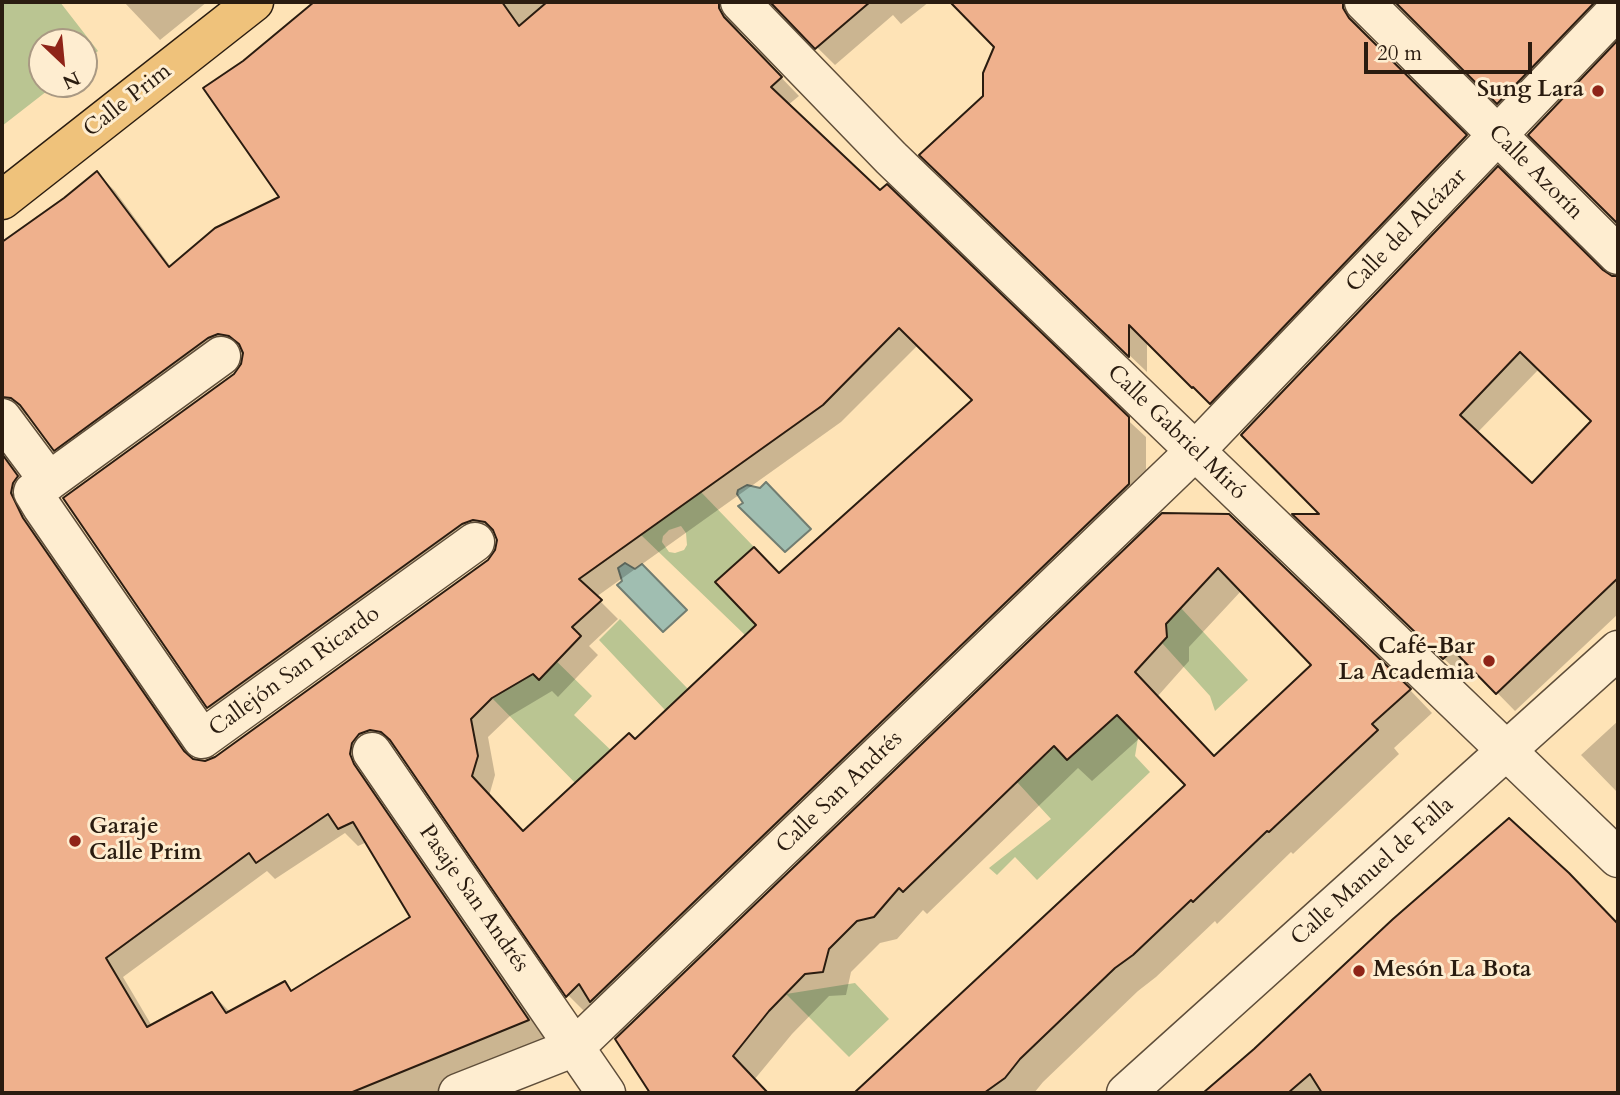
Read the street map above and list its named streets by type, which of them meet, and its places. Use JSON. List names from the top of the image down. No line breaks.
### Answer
{"streets":{"main road":["Calle Prim"],"street":["Calle Azorín","Calle del Alcázar","Calle Gabriel Miró","Callejón San Ricardo","Calle San Andrés","Calle Manuel de Falla","Pasaje San Andrés"]},"crossings":[["Calle Azorín","Calle del Alcázar"],["Calle del Alcázar","Calle Gabriel Miró"],["Calle del Alcázar","Calle San Andrés"],["Calle Gabriel Miró","Calle San Andrés"],["Calle Gabriel Miró","Calle Manuel de Falla"],["Calle San Andrés","Pasaje San Andrés"]],"places":["Sung Lara","Café-Bar La Academia","Garaje Calle Prim","Mesón La Bota"],"scale_bar":"20 m","north":"bottom right"}
